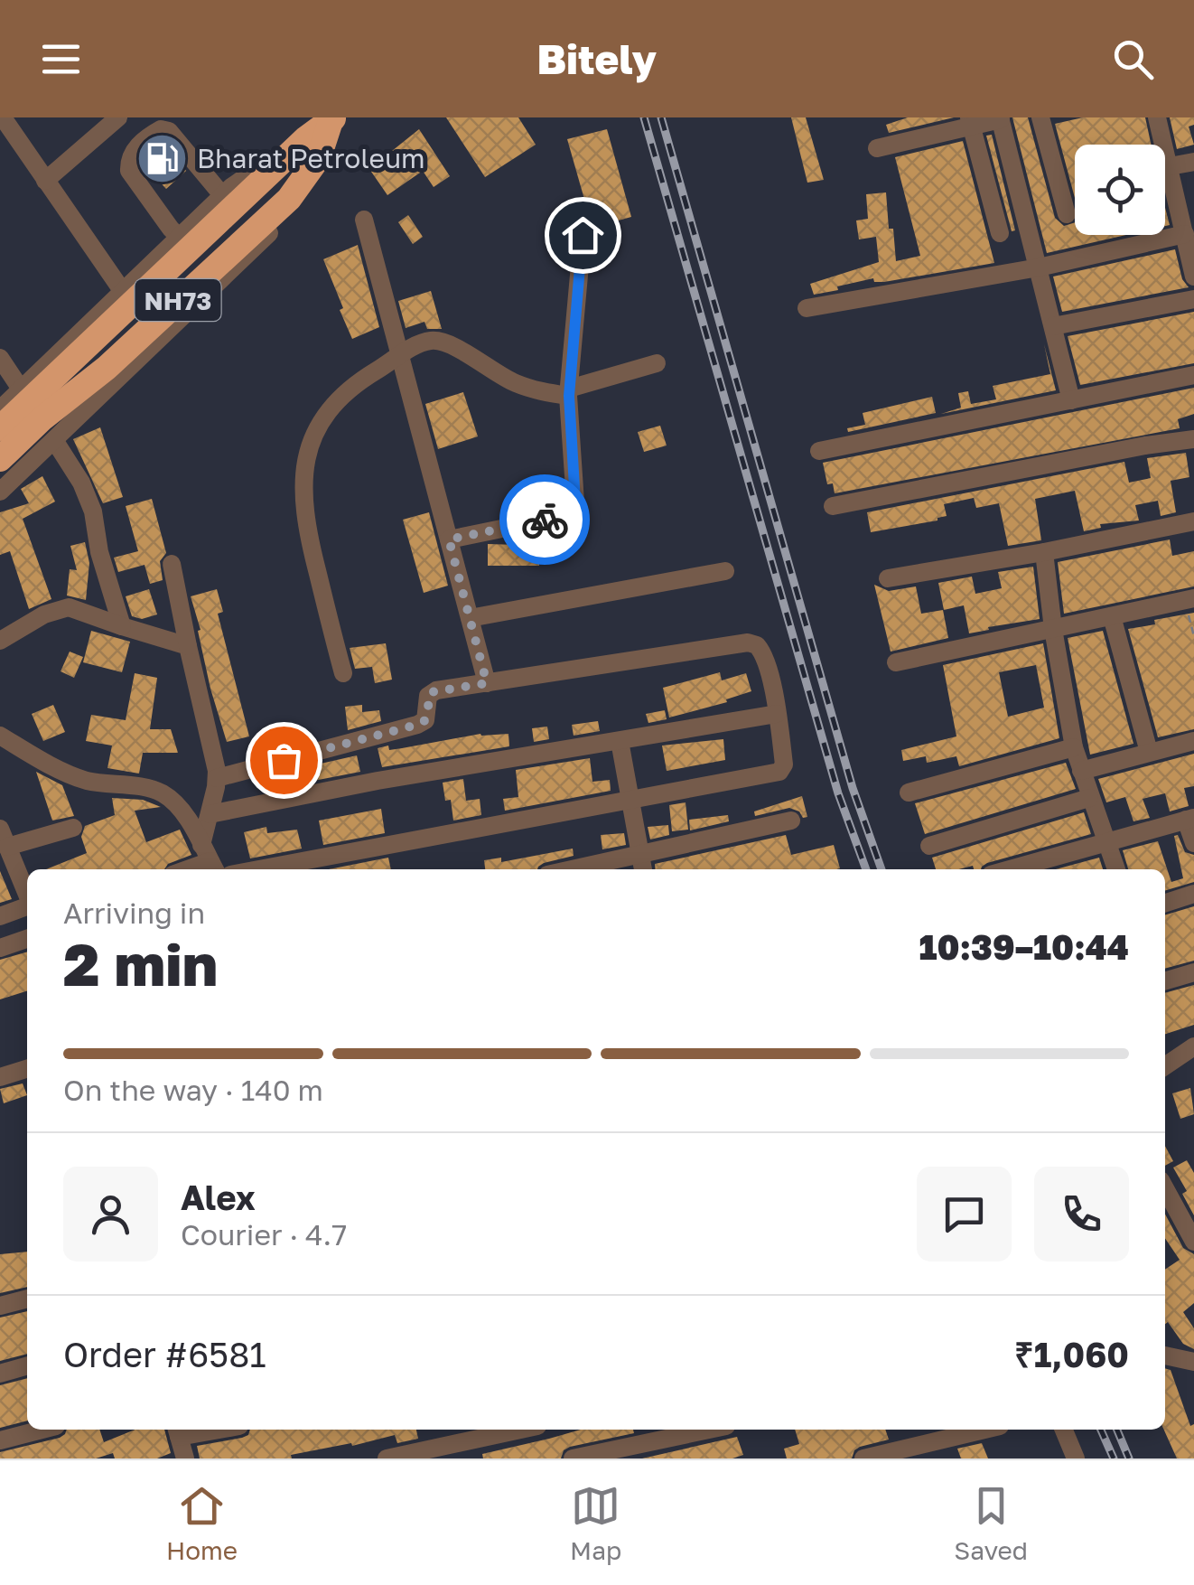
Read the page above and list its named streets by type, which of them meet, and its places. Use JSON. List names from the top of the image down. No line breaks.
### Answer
{"streets":{"highway":["NH73"]},"places":{"fuel station":["Bharat Petroleum"]},"page":{"header":"Bitely","heading":["2 min","Arriving in","10:39–10:44"],"panel":["Alex","Courier · 4.7","Order #6581","₹1,060"],"bar":"On the way · 140 m","tabs":["Home","Map","Saved"]}}
